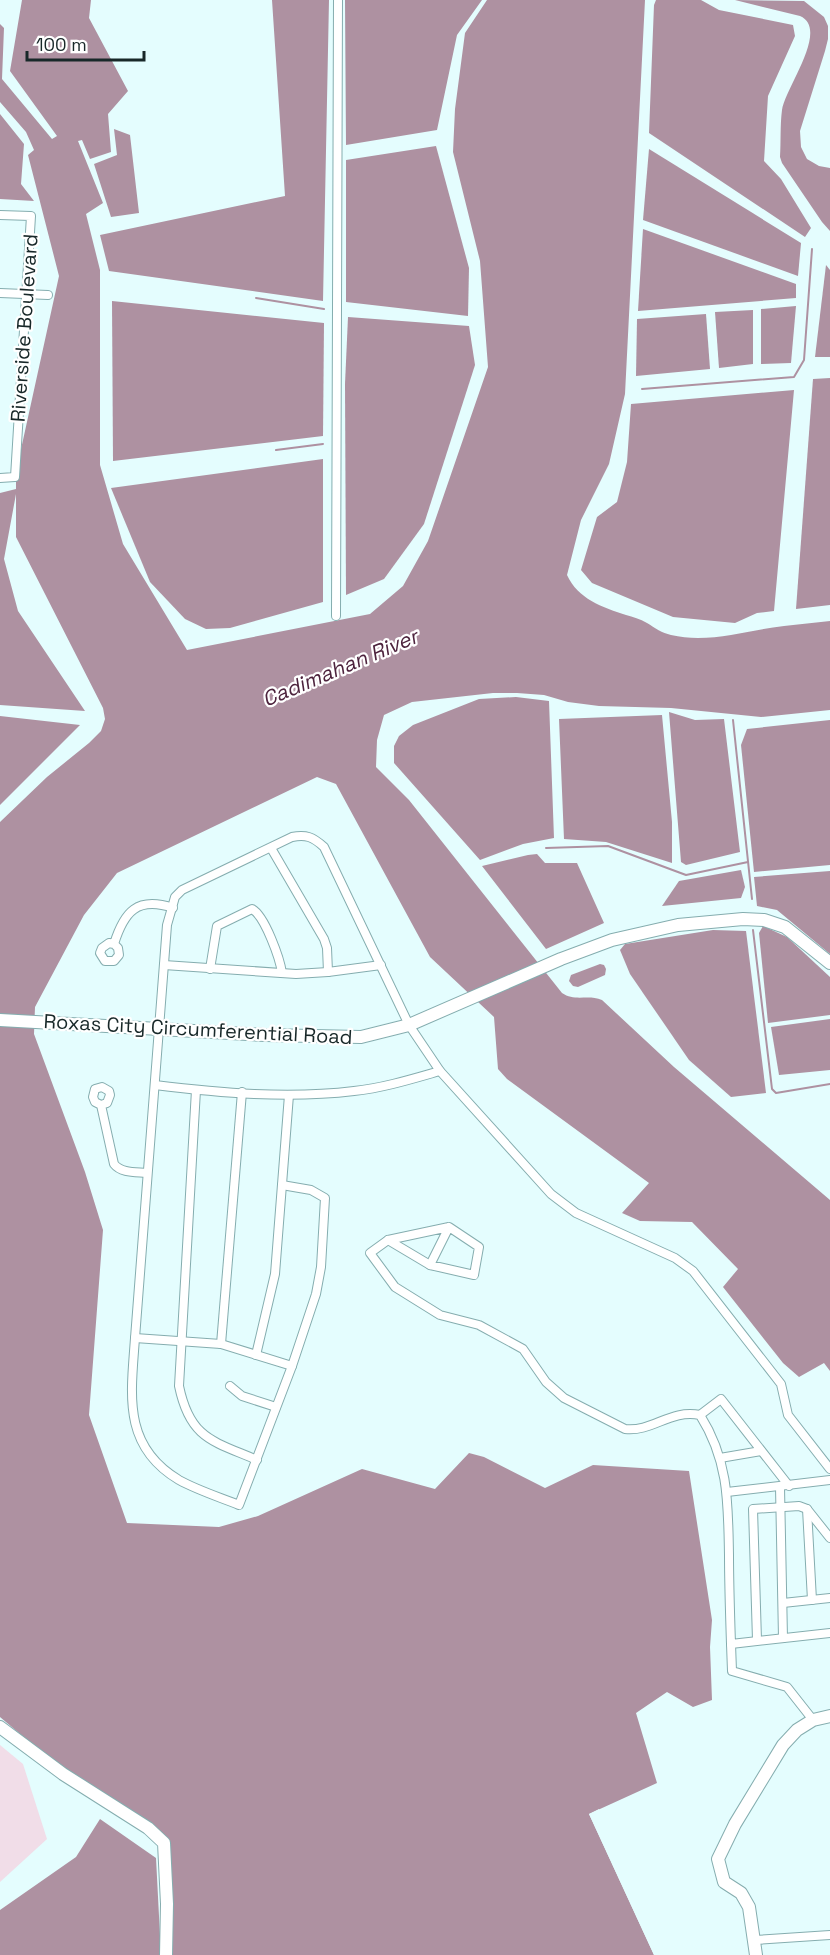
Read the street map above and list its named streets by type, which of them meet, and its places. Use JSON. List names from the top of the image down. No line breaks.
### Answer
{"streets":{"main road":["Roxas City Circumferential Road"],"street":["Riverside Boulevard"]},"water":["Cadimahan River"],"scale_bar":"100 m"}
